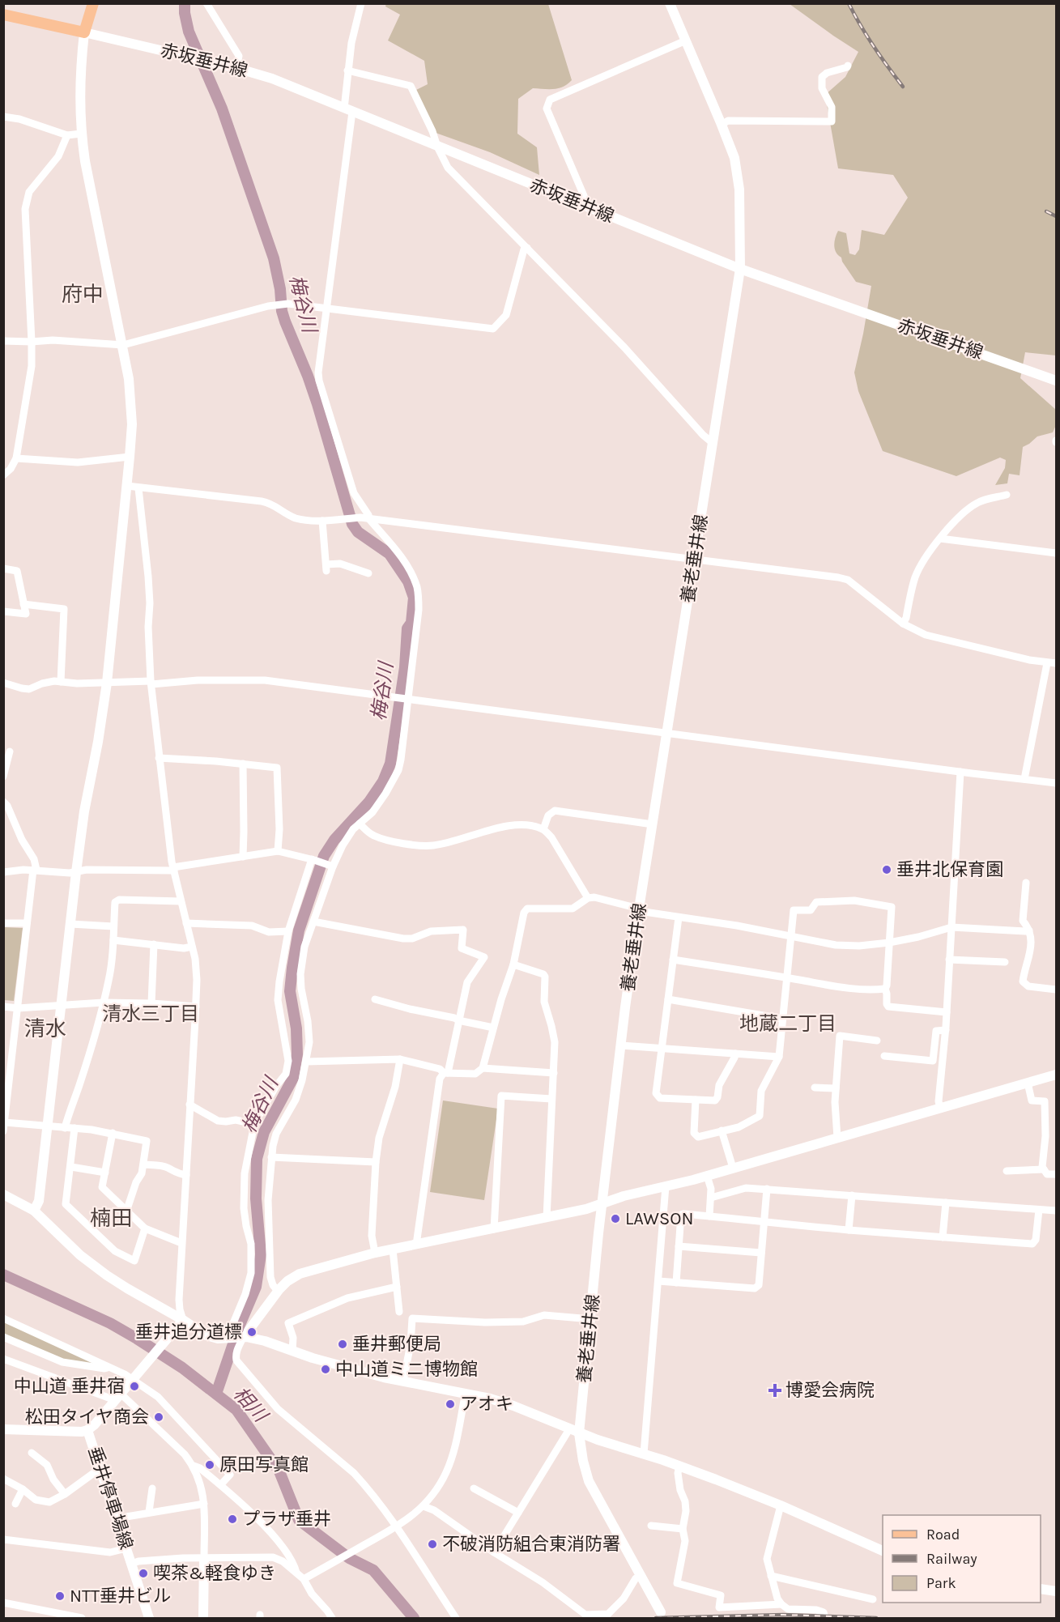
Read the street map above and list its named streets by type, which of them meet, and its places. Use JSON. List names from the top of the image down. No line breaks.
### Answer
{"streets":{"street":["赤坂垂井線","養老垂井線","垂井停車場線"]},"crossings":[["赤坂垂井線","養老垂井線"]],"districts":["府中","清水三丁目","地蔵二丁目","清水","楠田"],"water":["梅谷川","相川"],"places":{"other":["垂井北保育園","LAWSON","垂井追分道標","垂井郵便局","中山道ミニ博物館","中山道 垂井宿","アオキ","松田タイヤ商会","原田写真館","プラザ垂井","不破消防組合東消防署","喫茶&軽食ゆき","NTT垂井ビル"],"health":["博愛会病院"]},"legend":["Road","Railway","Park"]}
